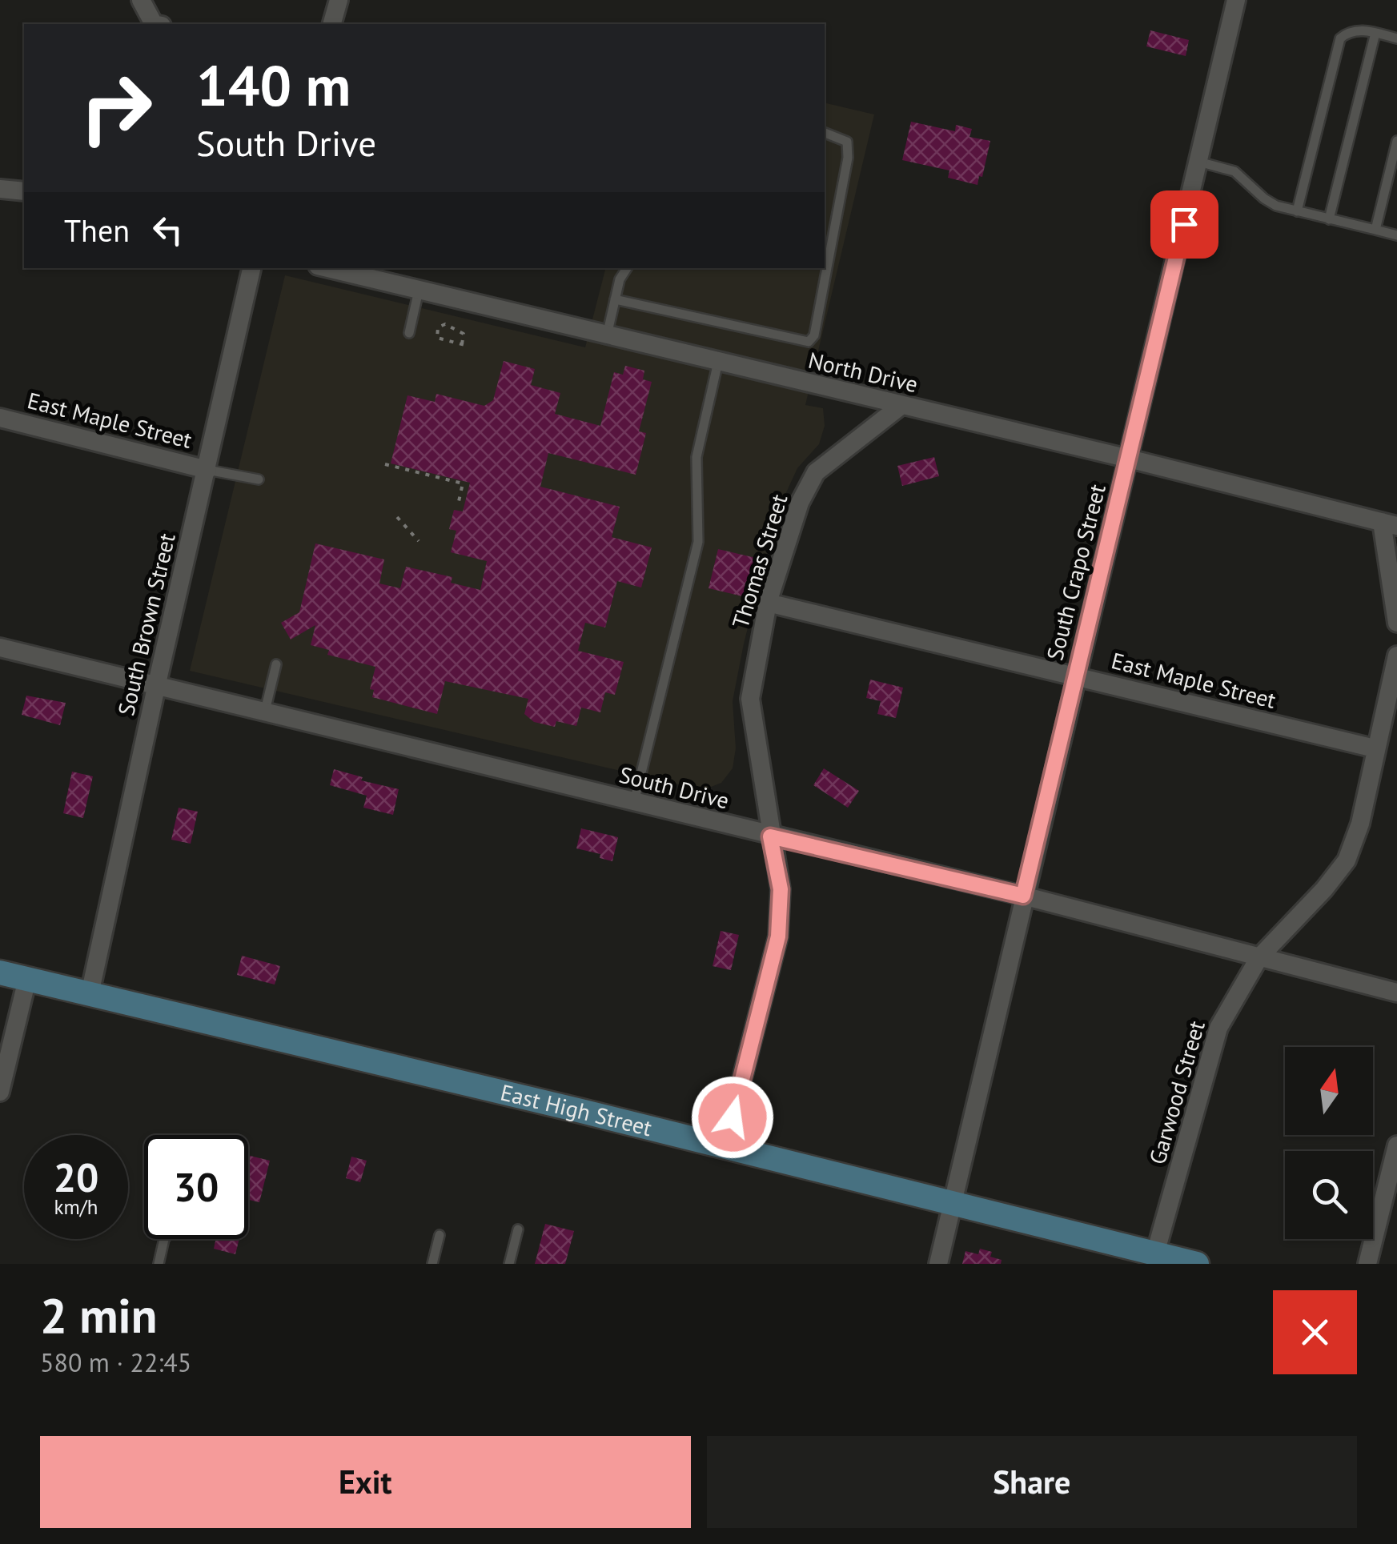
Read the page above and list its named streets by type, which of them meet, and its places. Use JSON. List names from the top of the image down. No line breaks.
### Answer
{"streets":{"street":["North Drive","East Maple Street","Thomas Street","South Crapo Street","South Brown Street","South Drive","Garwood Street","East High Street"]},"crossings":[["North Drive","Thomas Street"],["North Drive","South Crapo Street"],["East Maple Street","Thomas Street"],["East Maple Street","South Crapo Street"],["East Maple Street","South Brown Street"],["East Maple Street","Garwood Street"],["Thomas Street","South Drive"],["Thomas Street","East High Street"],["South Crapo Street","South Drive"],["South Crapo Street","East High Street"],["South Brown Street","South Drive"],["South Brown Street","East High Street"],["South Drive","Garwood Street"],["Garwood Street","East High Street"]],"north":"top","page":{"turn":["140 m","South Drive"],"then":"Then","speed":"20 km/h","limit":"30","heading":["2 min","580 m · 22:45"],"buttons":["Exit","Share"]}}
